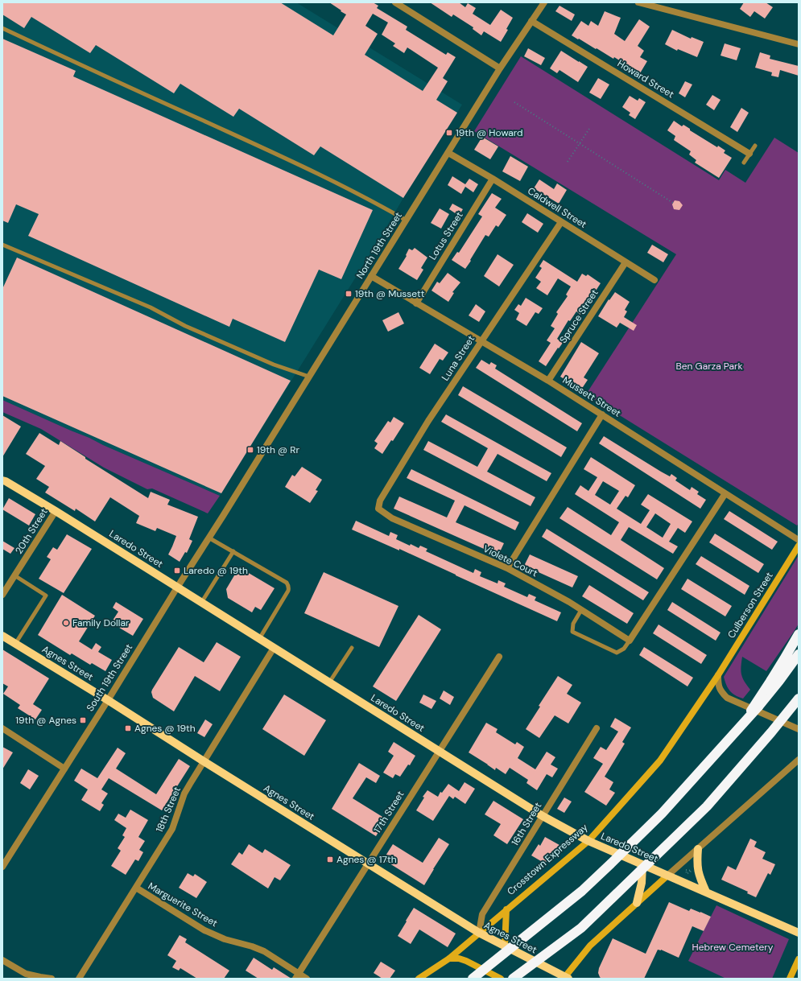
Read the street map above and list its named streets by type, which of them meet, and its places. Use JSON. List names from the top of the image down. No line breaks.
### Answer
{"streets":{"main road":["Laredo Street","Culberson Street","Agnes Street","Crosstown Expressway"],"street":["Howard Street","Caldwell Street","Lotus Street","North 19th Street","Spruce Street","Luna Street","Mussett Street","20th Street","Violete Court","South 19th Street","18th Street","17th Street","16th Street","Marguerite Street"]},"crossings":[["Howard Street","North 19th Street"],["Caldwell Street","Lotus Street"],["Caldwell Street","North 19th Street"],["Caldwell Street","Spruce Street"],["Caldwell Street","Luna Street"],["Lotus Street","Mussett Street"],["North 19th Street","Mussett Street"],["North 19th Street","South 19th Street"],["Spruce Street","Mussett Street"],["Luna Street","Mussett Street"],["Luna Street","Violete Court"],["20th Street","Laredo Street"],["Laredo Street","South 19th Street"],["Laredo Street","18th Street"],["Laredo Street","17th Street"],["Laredo Street","16th Street"],["Laredo Street","Crosstown Expressway"],["Culberson Street","Crosstown Expressway"],["Agnes Street","South 19th Street"],["Agnes Street","18th Street"],["Agnes Street","17th Street"],["Agnes Street","16th Street"],["Agnes Street","Crosstown Expressway"],["18th Street","Marguerite Street"],["17th Street","Marguerite Street"],["16th Street","Crosstown Expressway"]],"parks":["Ben Garza Park","Hebrew Cemetery"],"places":{"transit":["19th @ Howard","19th @ Mussett","19th @ Rr","Laredo @ 19th","19th @ Agnes","Agnes @ 19th","Agnes @ 17th"],"other":["Family Dollar"]}}
